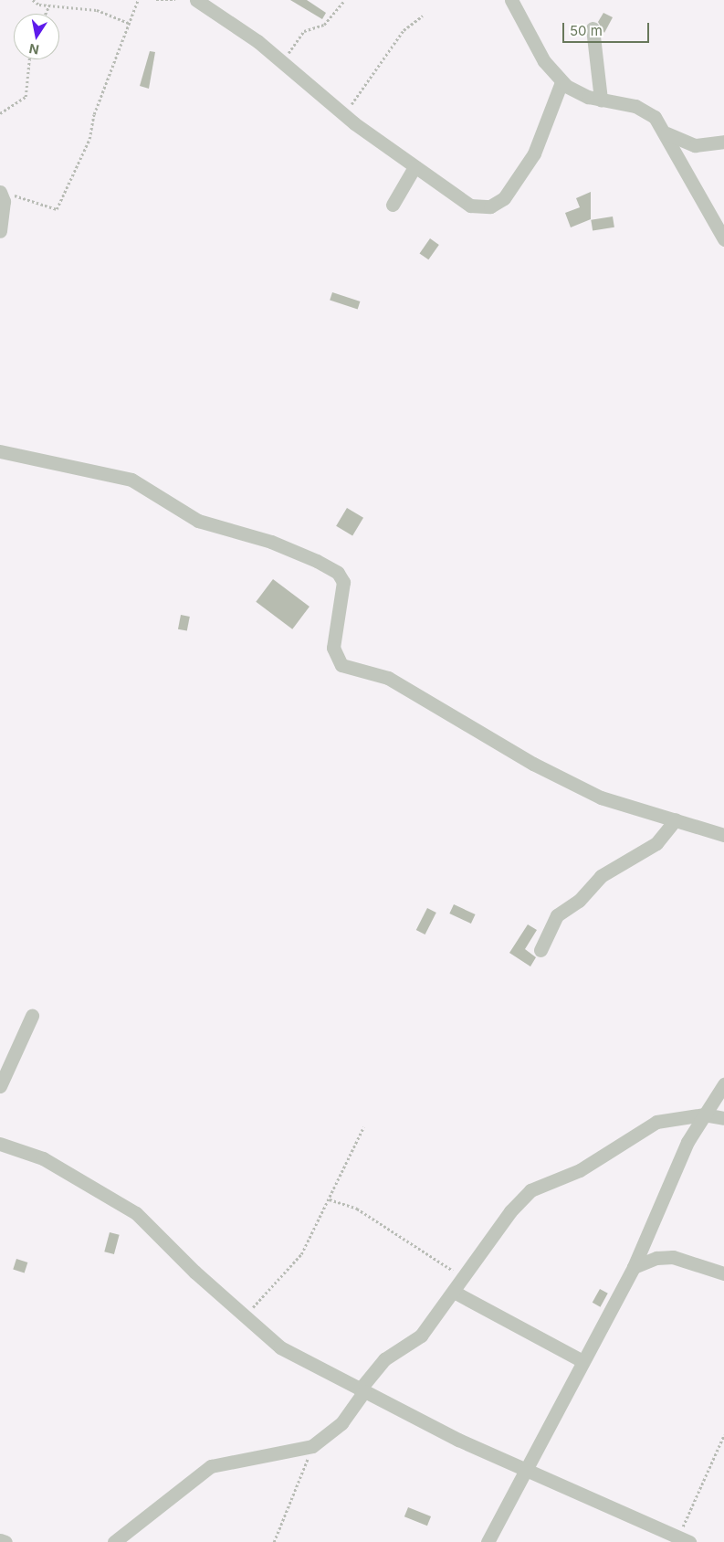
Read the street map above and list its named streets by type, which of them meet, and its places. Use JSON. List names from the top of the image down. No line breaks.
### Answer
{"scale_bar":"50 m","north":"bottom"}
